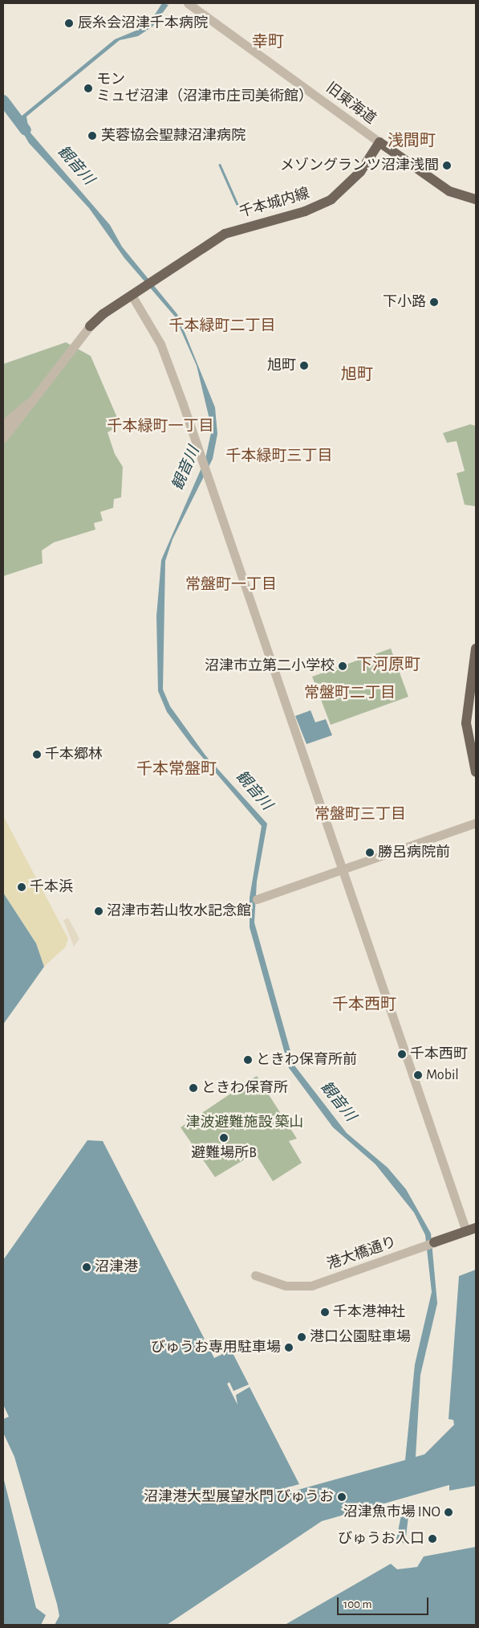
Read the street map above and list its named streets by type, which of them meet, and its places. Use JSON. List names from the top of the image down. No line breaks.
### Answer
{"streets":{"main road":["千本城内線","港大橋通り"],"street":["旧東海道"]},"crossings":[["旧東海道","千本城内線"]],"districts":["幸町","浅間町","千本緑町二丁目","旭町","千本緑町一丁目","千本緑町三丁目","常盤町一丁目","下河原町","常盤町二丁目","千本常盤町","常盤町三丁目","千本西町"],"water":["観音川"],"parks":["津波避難施設 築山"],"places":["辰糸会沼津千本病院","モン ミュゼ沼津（沼津市庄司美術館）","芙蓉協会聖隷沼津病院","メゾングランツ沼津浅間","下小路","旭町","沼津市立第二小学校","千本郷林","勝呂病院前","千本浜","沼津市若山牧水記念館","千本西町","ときわ保育所前","Mobil","ときわ保育所","避難場所B","沼津港","千本港神社","港口公園駐車場","びゅうお専用駐車場","沼津港大型展望水門 びゅうお","沼津魚市場 INO","びゅうお入口"],"scale_bar":"100 m"}
